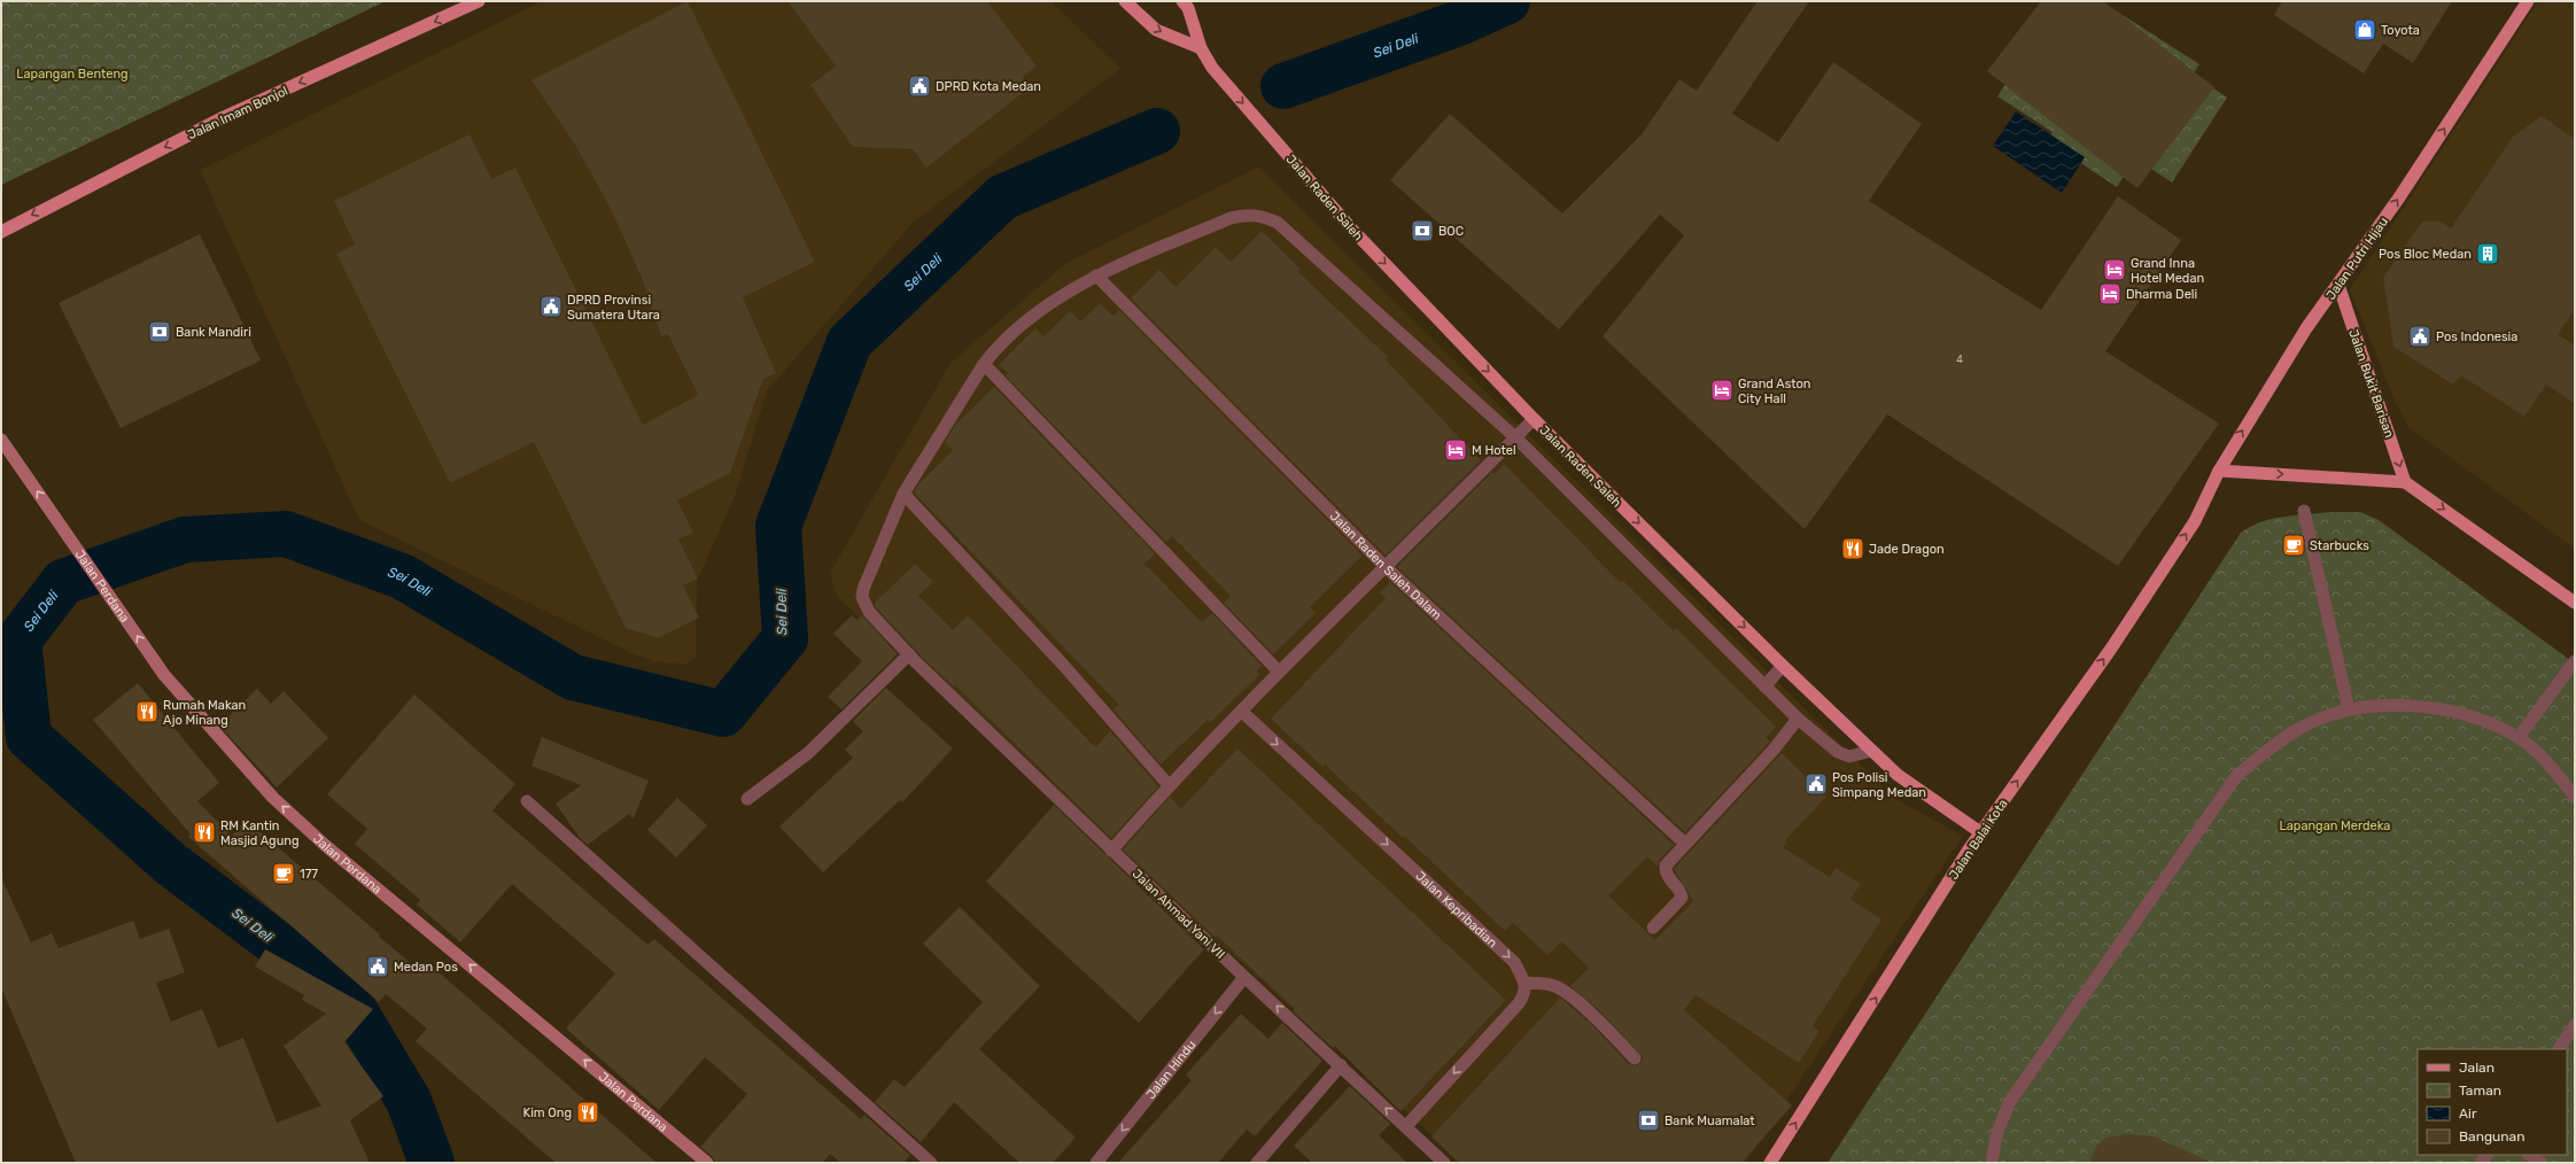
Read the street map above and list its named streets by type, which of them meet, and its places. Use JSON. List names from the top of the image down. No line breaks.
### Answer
{"streets":{"main road":["Jalan Imam Bonjol","Jalan Raden Saleh","Jalan Putri Hijau","Jalan Bukit Barisan","Jalan Perdana","Jalan Balai Kota"],"street":["Jalan Raden Saleh Dalam","Jalan Kepribadian","Jalan Ahmad Yani VII","Jalan Hindu"]},"crossings":[["Jalan Raden Saleh","Jalan Balai Kota"],["Jalan Raden Saleh","Jalan Ahmad Yani VII"],["Jalan Putri Hijau","Jalan Bukit Barisan"],["Jalan Putri Hijau","Jalan Balai Kota"],["Jalan Raden Saleh Dalam","Jalan Ahmad Yani VII"],["Jalan Ahmad Yani VII","Jalan Hindu"]],"one_way":["Jalan Imam Bonjol","Jalan Raden Saleh","Jalan Putri Hijau","Jalan Bukit Barisan","Jalan Perdana","Jalan Balai Kota","Jalan Kepribadian","Jalan Hindu"],"water":["Sei Deli"],"parks":["Lapangan Benteng","Lapangan Merdeka"],"places":{"shop":["Toyota"],"public building":["DPRD Kota Medan","DPRD Provinsi Sumatera Utara","Pos Indonesia","Pos Polisi Simpang Medan","Medan Pos"],"bank":["BOC","Bank Mandiri","Bank Muamalat"],"building":["Pos Bloc Medan"],"hotel":["Grand Inna Hotel Medan","Dharma Deli","Grand Aston City Hall","M Hotel"],"cafe":["Starbucks","177"],"restaurant":["Jade Dragon","Rumah Makan Ajo Minang","RM Kantin Masjid Agung","Kim Ong"]},"house_numbers":["4"],"legend":["Jalan","Taman","Air","Bangunan"]}
